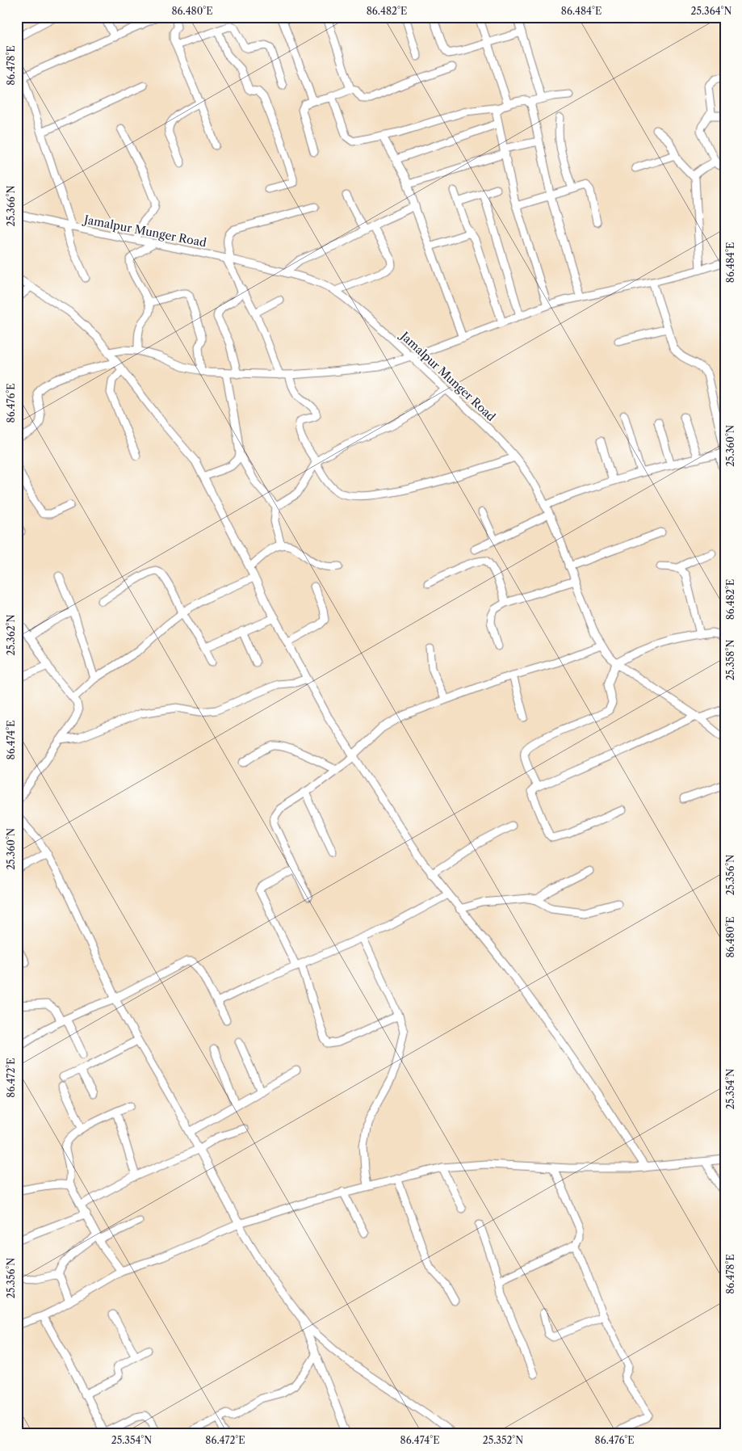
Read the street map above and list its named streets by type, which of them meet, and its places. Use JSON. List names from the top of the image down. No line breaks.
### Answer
{"streets":{"street":["Jamalpur Munger Road"]},"coordinates":["86.480°E","86.482°E","86.484°E","25.364°N","86.478°E","25.366°N","86.476°E","25.360°N","25.362°N","25.358°N","86.474°E","25.356°N","86.472°E","25.354°N","25.352°N"]}
